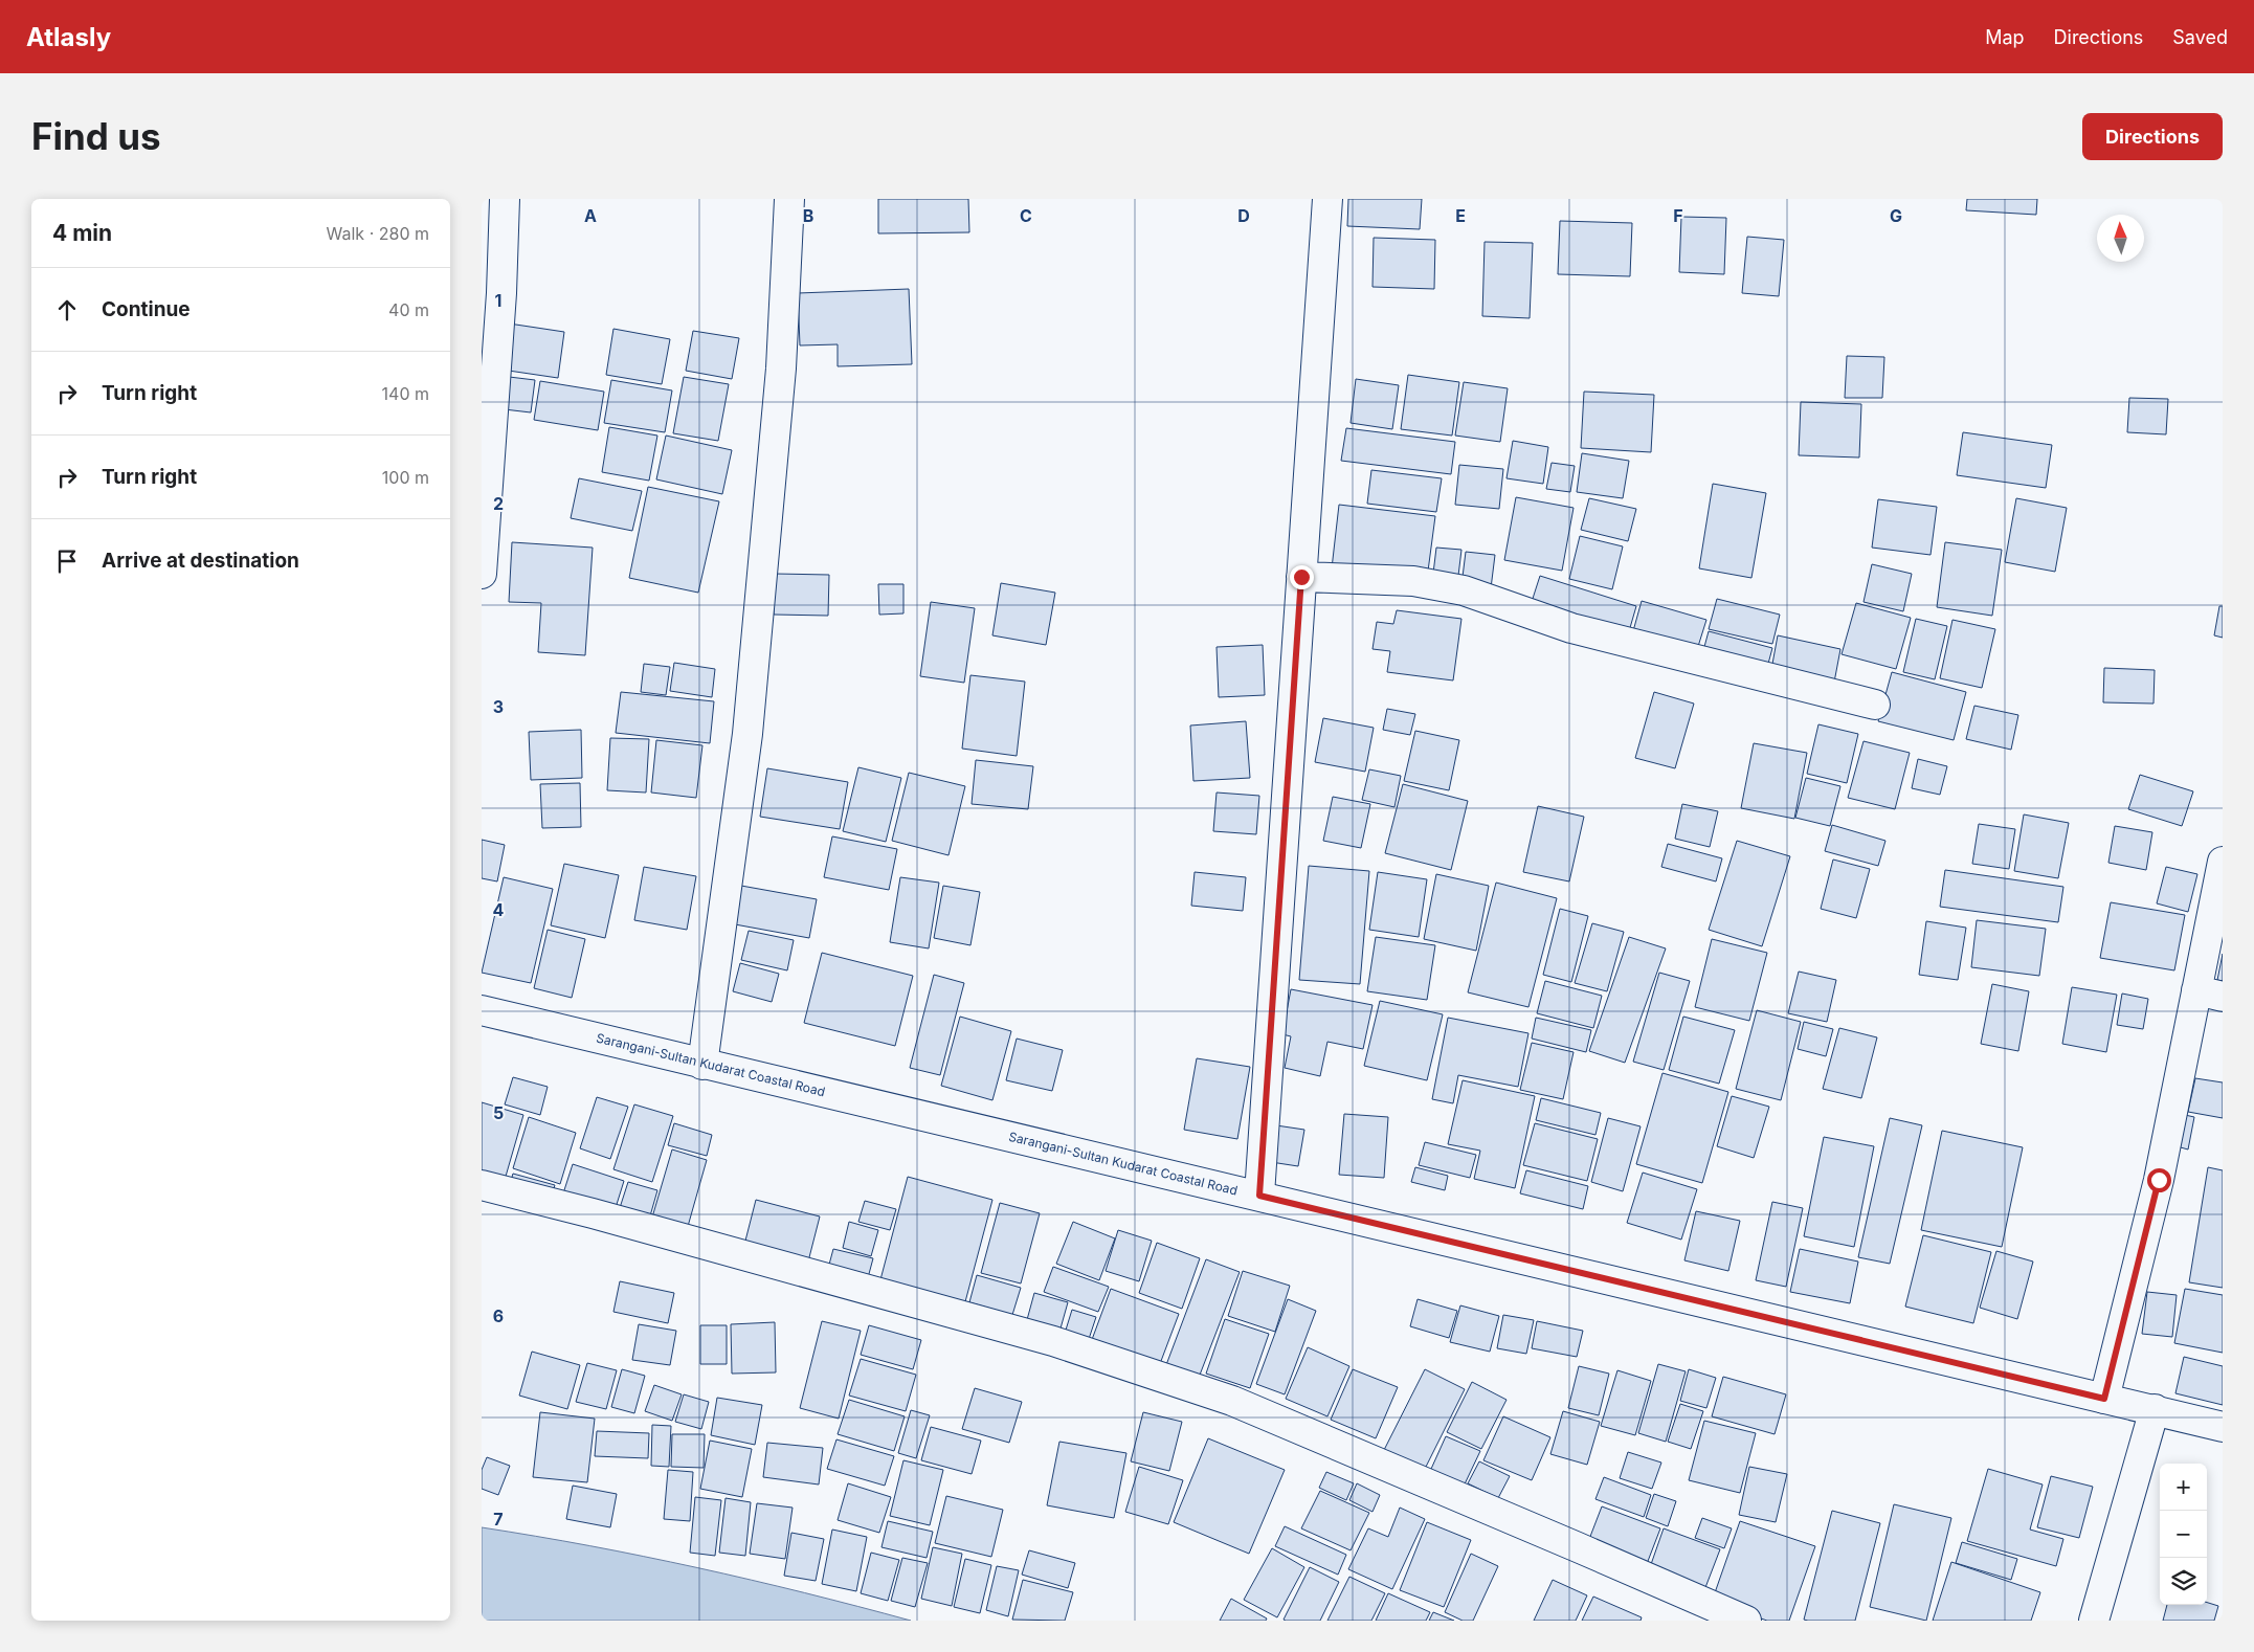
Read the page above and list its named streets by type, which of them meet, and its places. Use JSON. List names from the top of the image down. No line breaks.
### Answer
{"streets":{"street":["Sarangani-Sultan Kudarat Coastal Road"]},"north":"top","page":{"header":"Atlasly","nav":["Map","Directions","Saved"],"buttons":"Directions","title":"Find us","heading":["4 min","Walk · 280 m"],"list":[["Continue","40 m"],["Turn right","140 m"],["Turn right","100 m"],"Arrive at destination"],"map_buttons":["+","−"]},"grid":{"columns":["A","B","C","D","E","F","G"],"rows":["1","2","3","4","5","6","7"]}}
